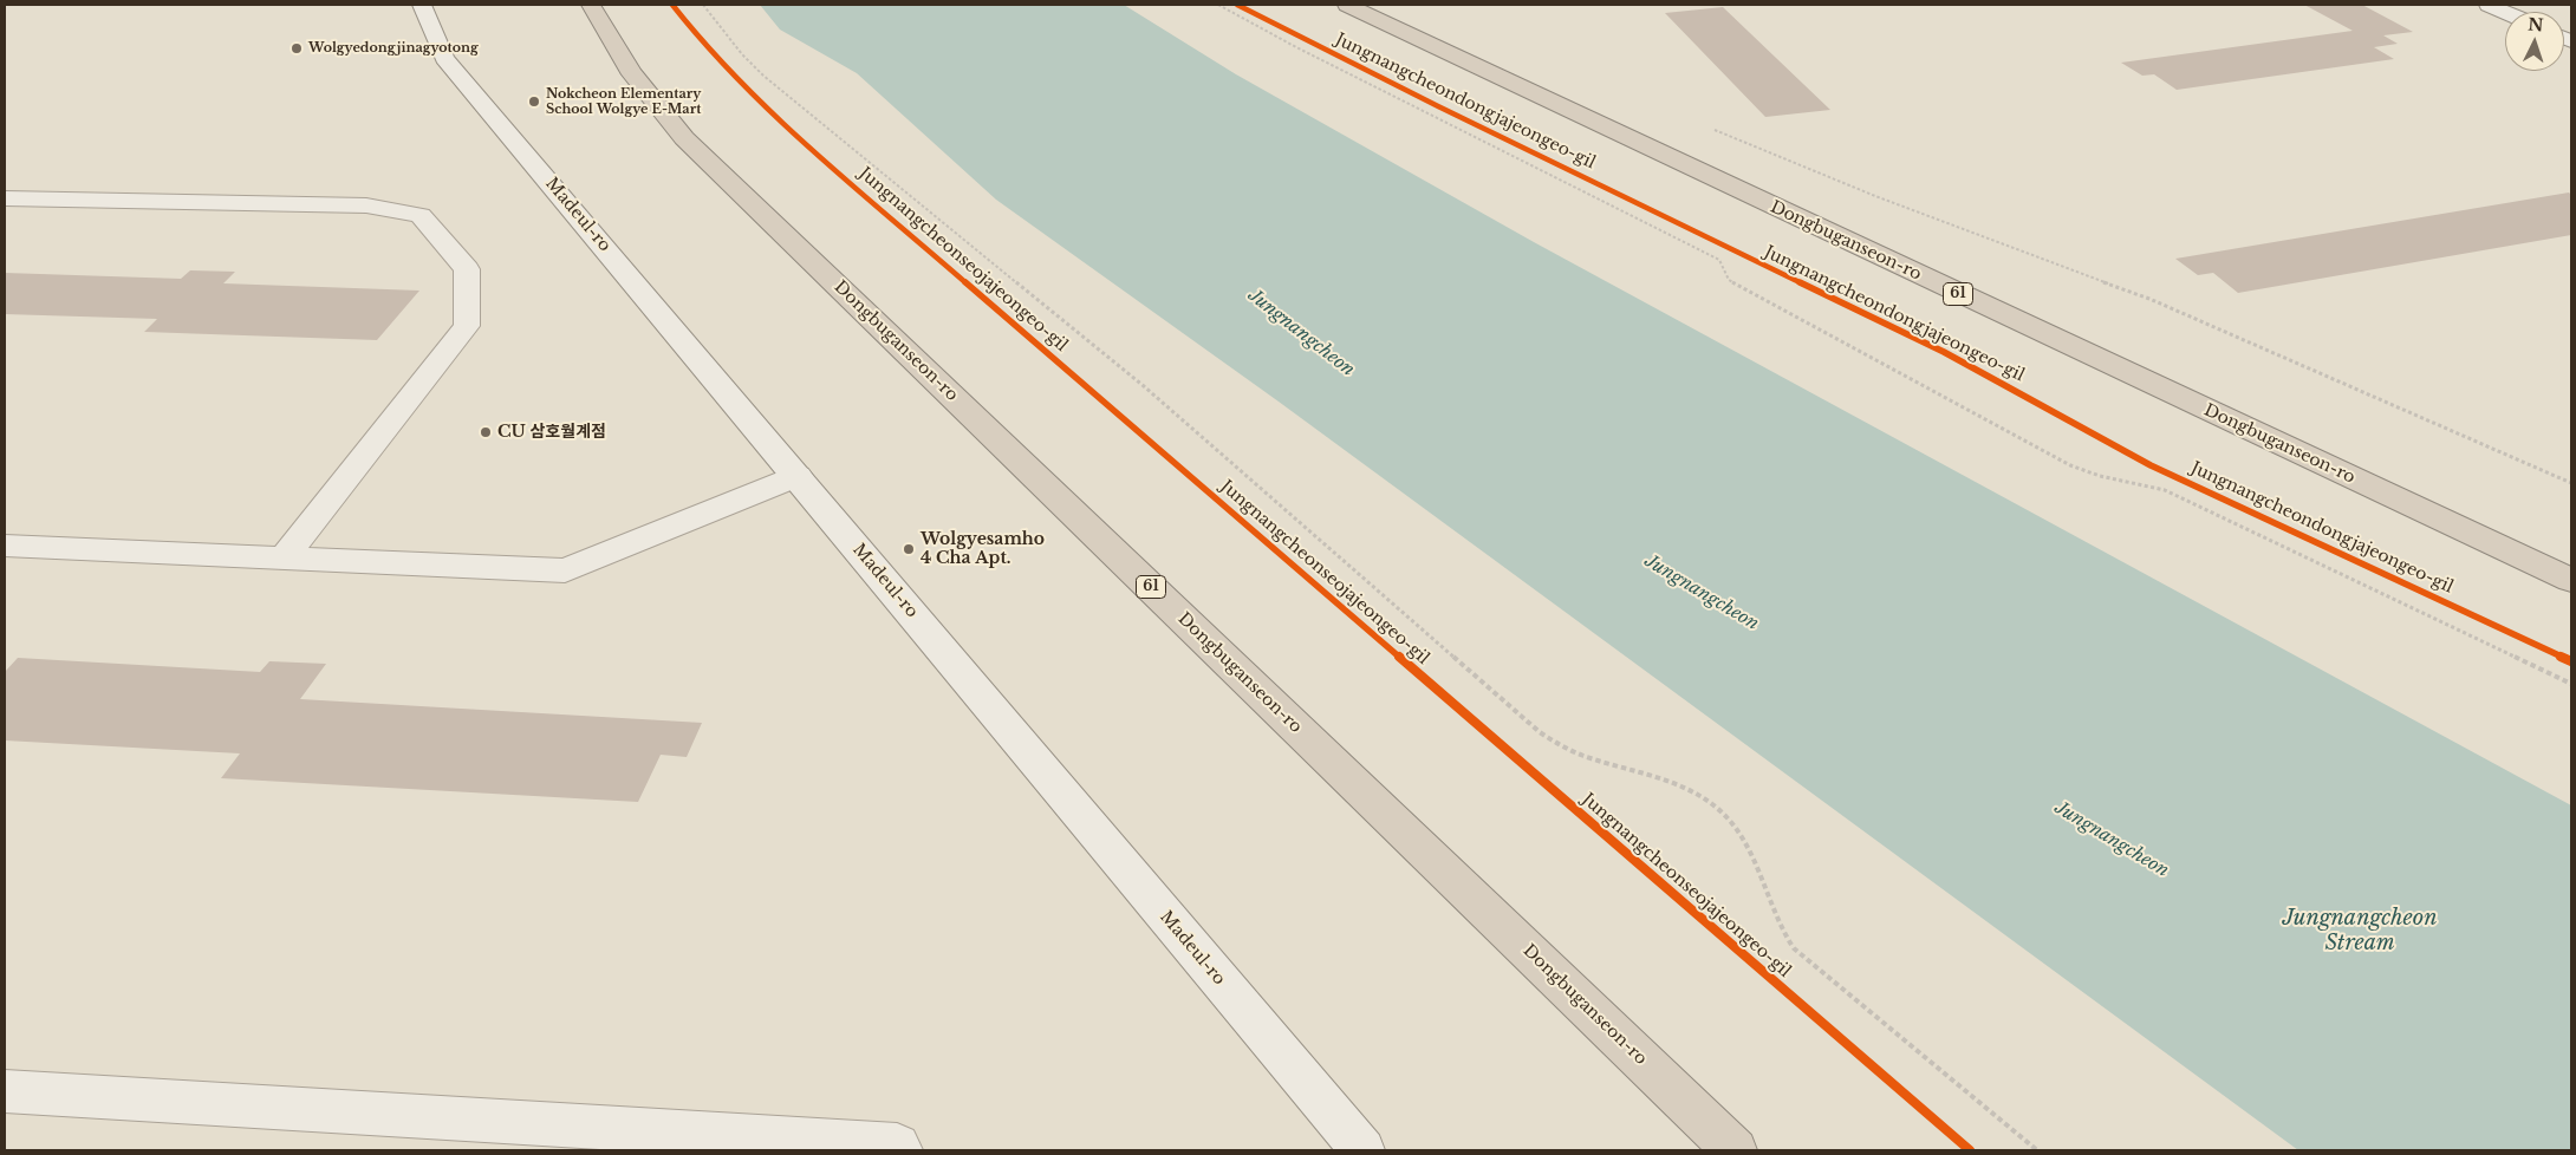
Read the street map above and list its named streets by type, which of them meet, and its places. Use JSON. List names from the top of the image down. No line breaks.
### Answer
{"streets":{"highway":["Dongbuganseon-ro","61"],"main road":["Madeul-ro"],"cycle path":["Jungnangcheondongjajeongeo-gil","Jungnangcheonseojajeongeo-gil"]},"water":["Jungnangcheon","Jungnangcheon Stream"],"places":["Wolgyedongjinagyotong","Nokcheon Elementary School Wolgye E-Mart","CU 삼호월계점","Wolgyesamho 4 Cha Apt."],"north":"top"}
